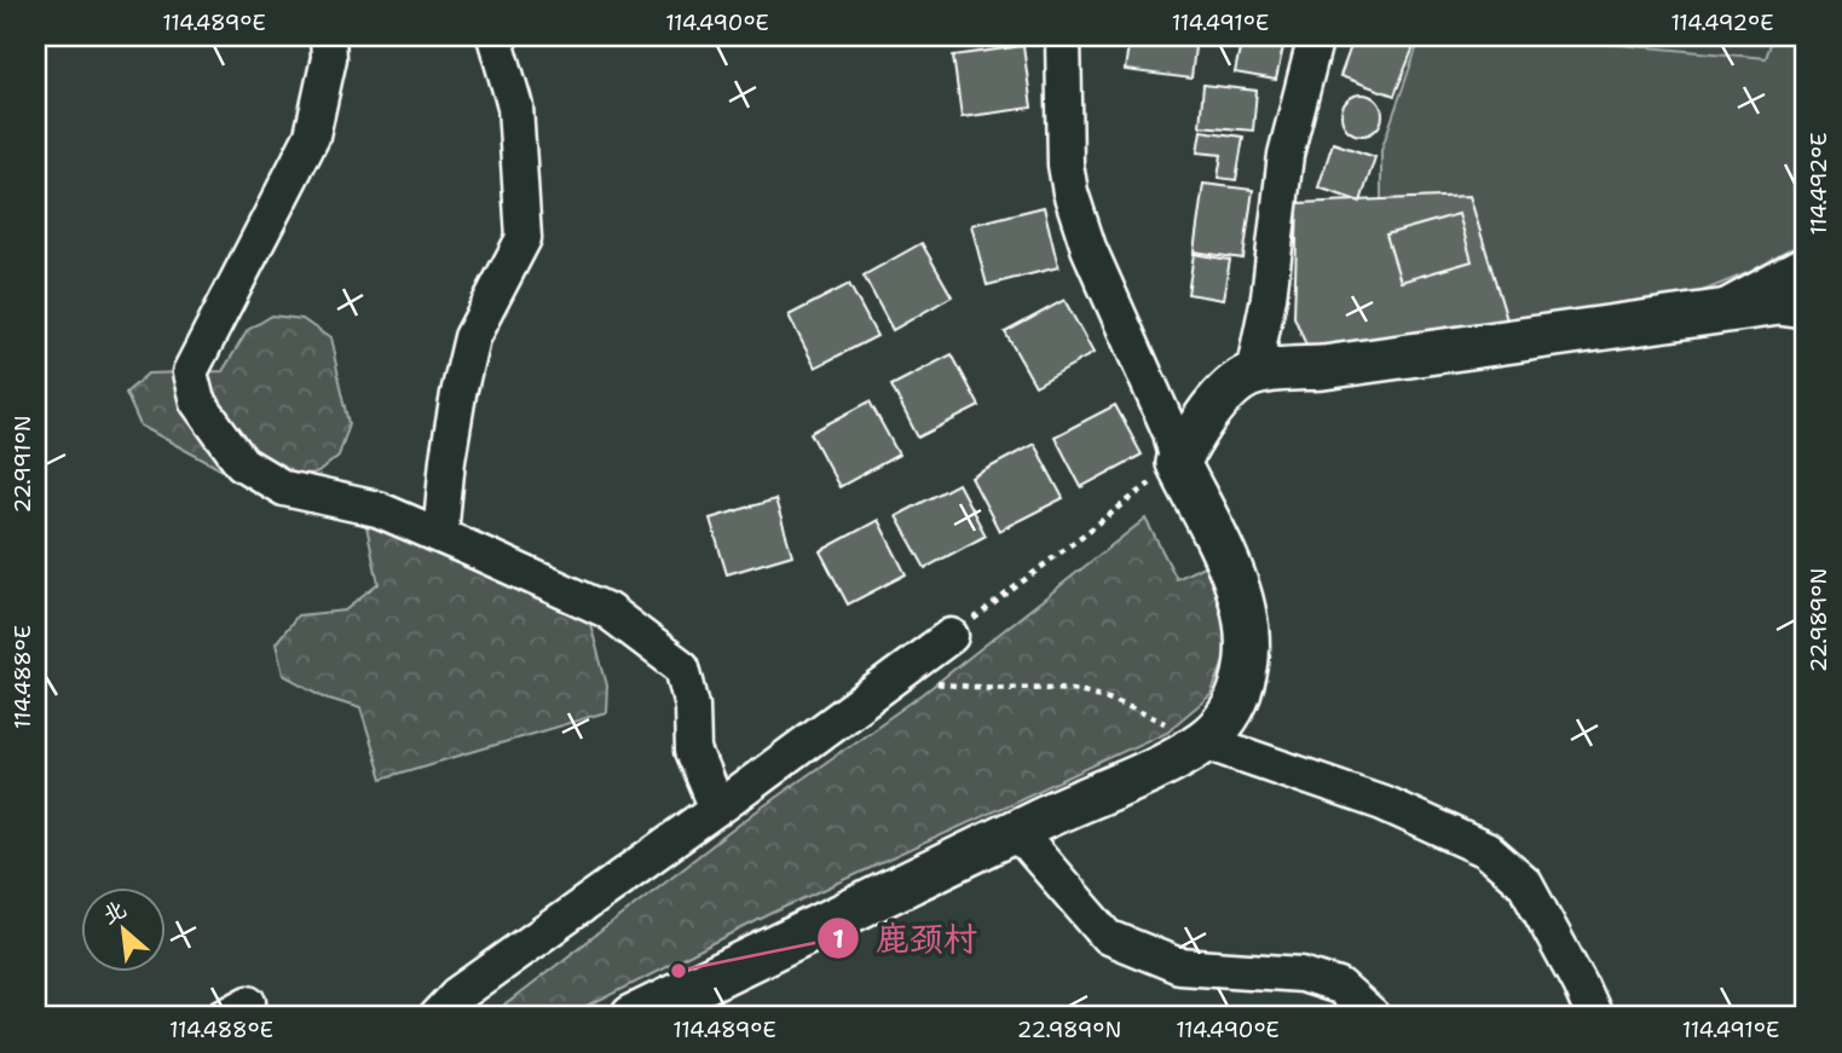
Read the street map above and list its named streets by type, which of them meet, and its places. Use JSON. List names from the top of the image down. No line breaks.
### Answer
{"places":["鹿颈村"],"north":"top left","coordinates":["114.489°E","114.490°E","114.491°E","114.492°E","22.991°N","22.989°N","114.488°E"]}
